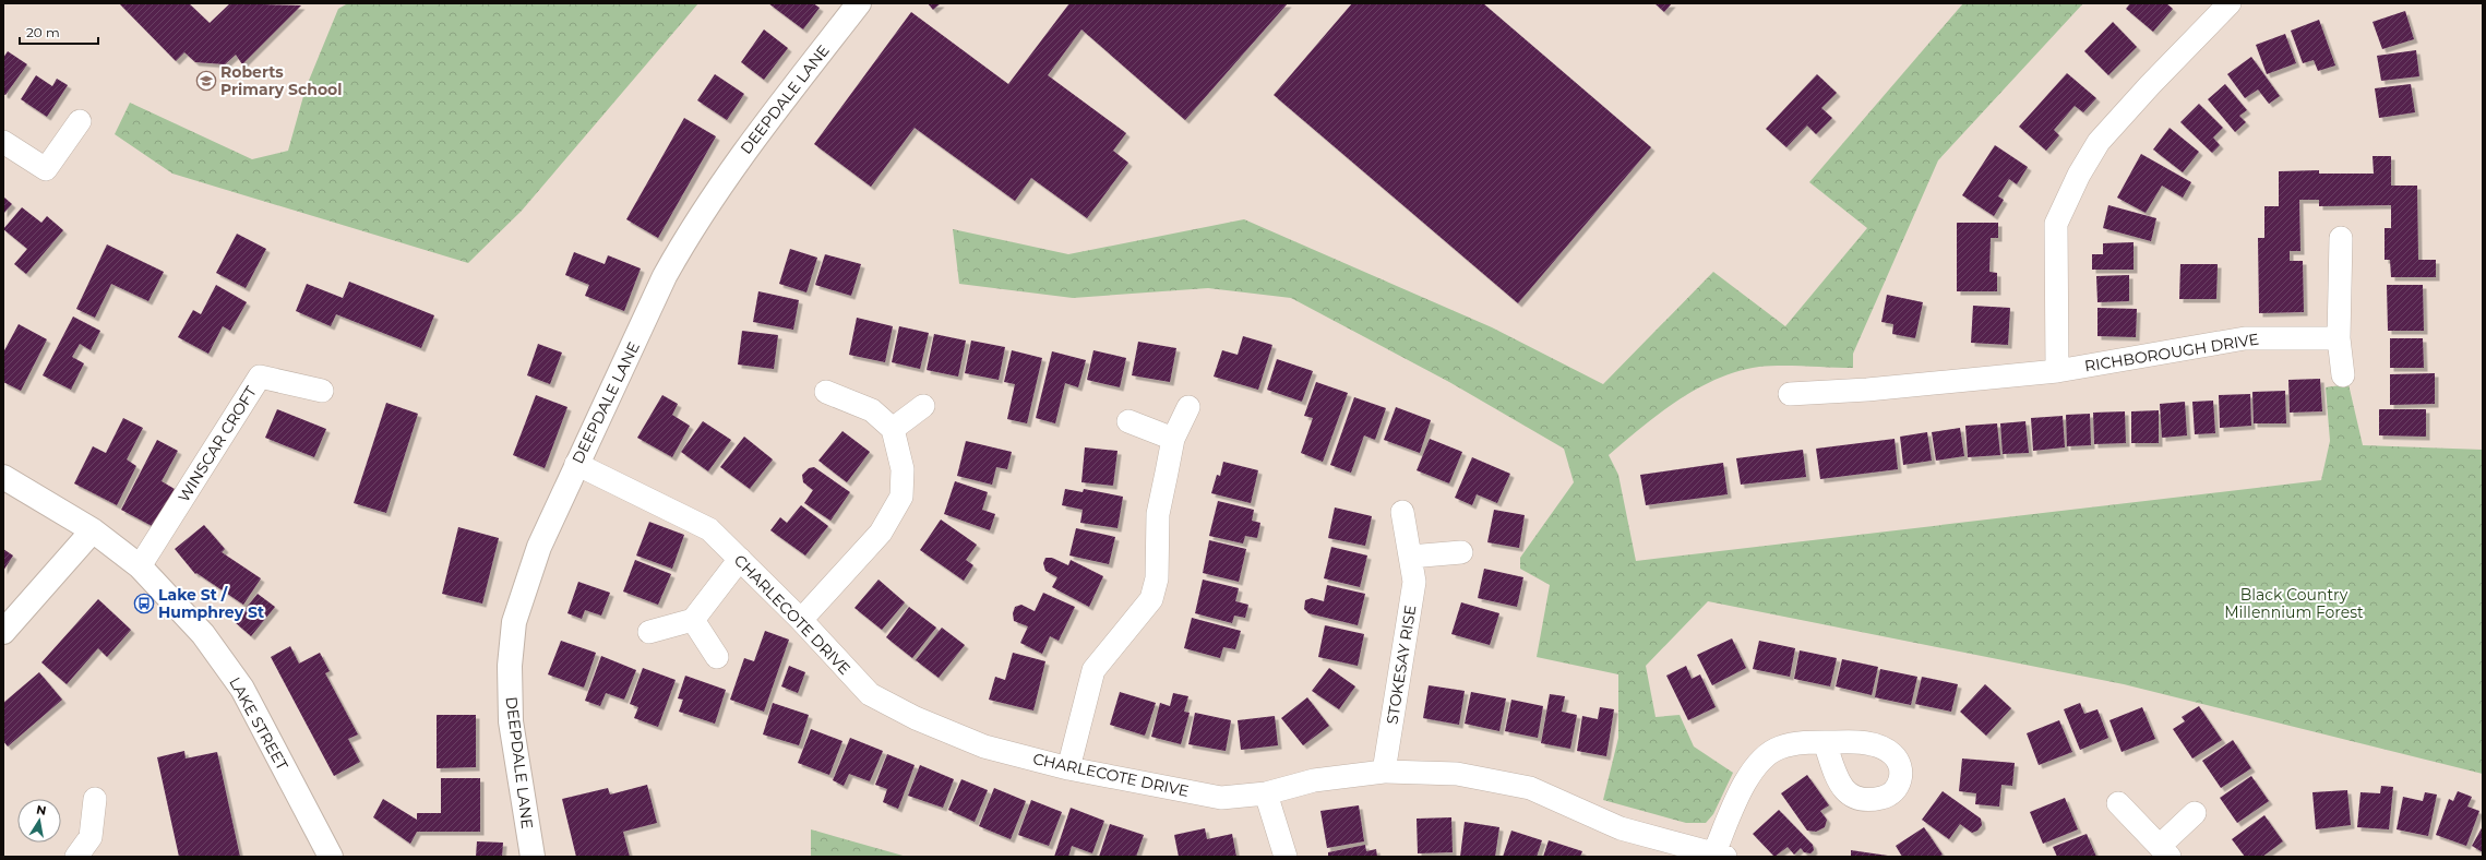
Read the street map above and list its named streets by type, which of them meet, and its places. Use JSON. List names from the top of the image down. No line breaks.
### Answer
{"streets":{"street":["DEEPDALE LANE","RICHBOROUGH DRIVE","WINSCAR CROFT","CHARLECOTE DRIVE","STOKESAY RISE","LAKE STREET"]},"crossings":[["DEEPDALE LANE","CHARLECOTE DRIVE"],["WINSCAR CROFT","LAKE STREET"],["CHARLECOTE DRIVE","STOKESAY RISE"]],"parks":["Black Country Millennium Forest"],"places":{"school or university":["Roberts Primary School"],"bus stop":["Lake St / Humphrey St"]},"scale_bar":"20 m","north":"top"}
